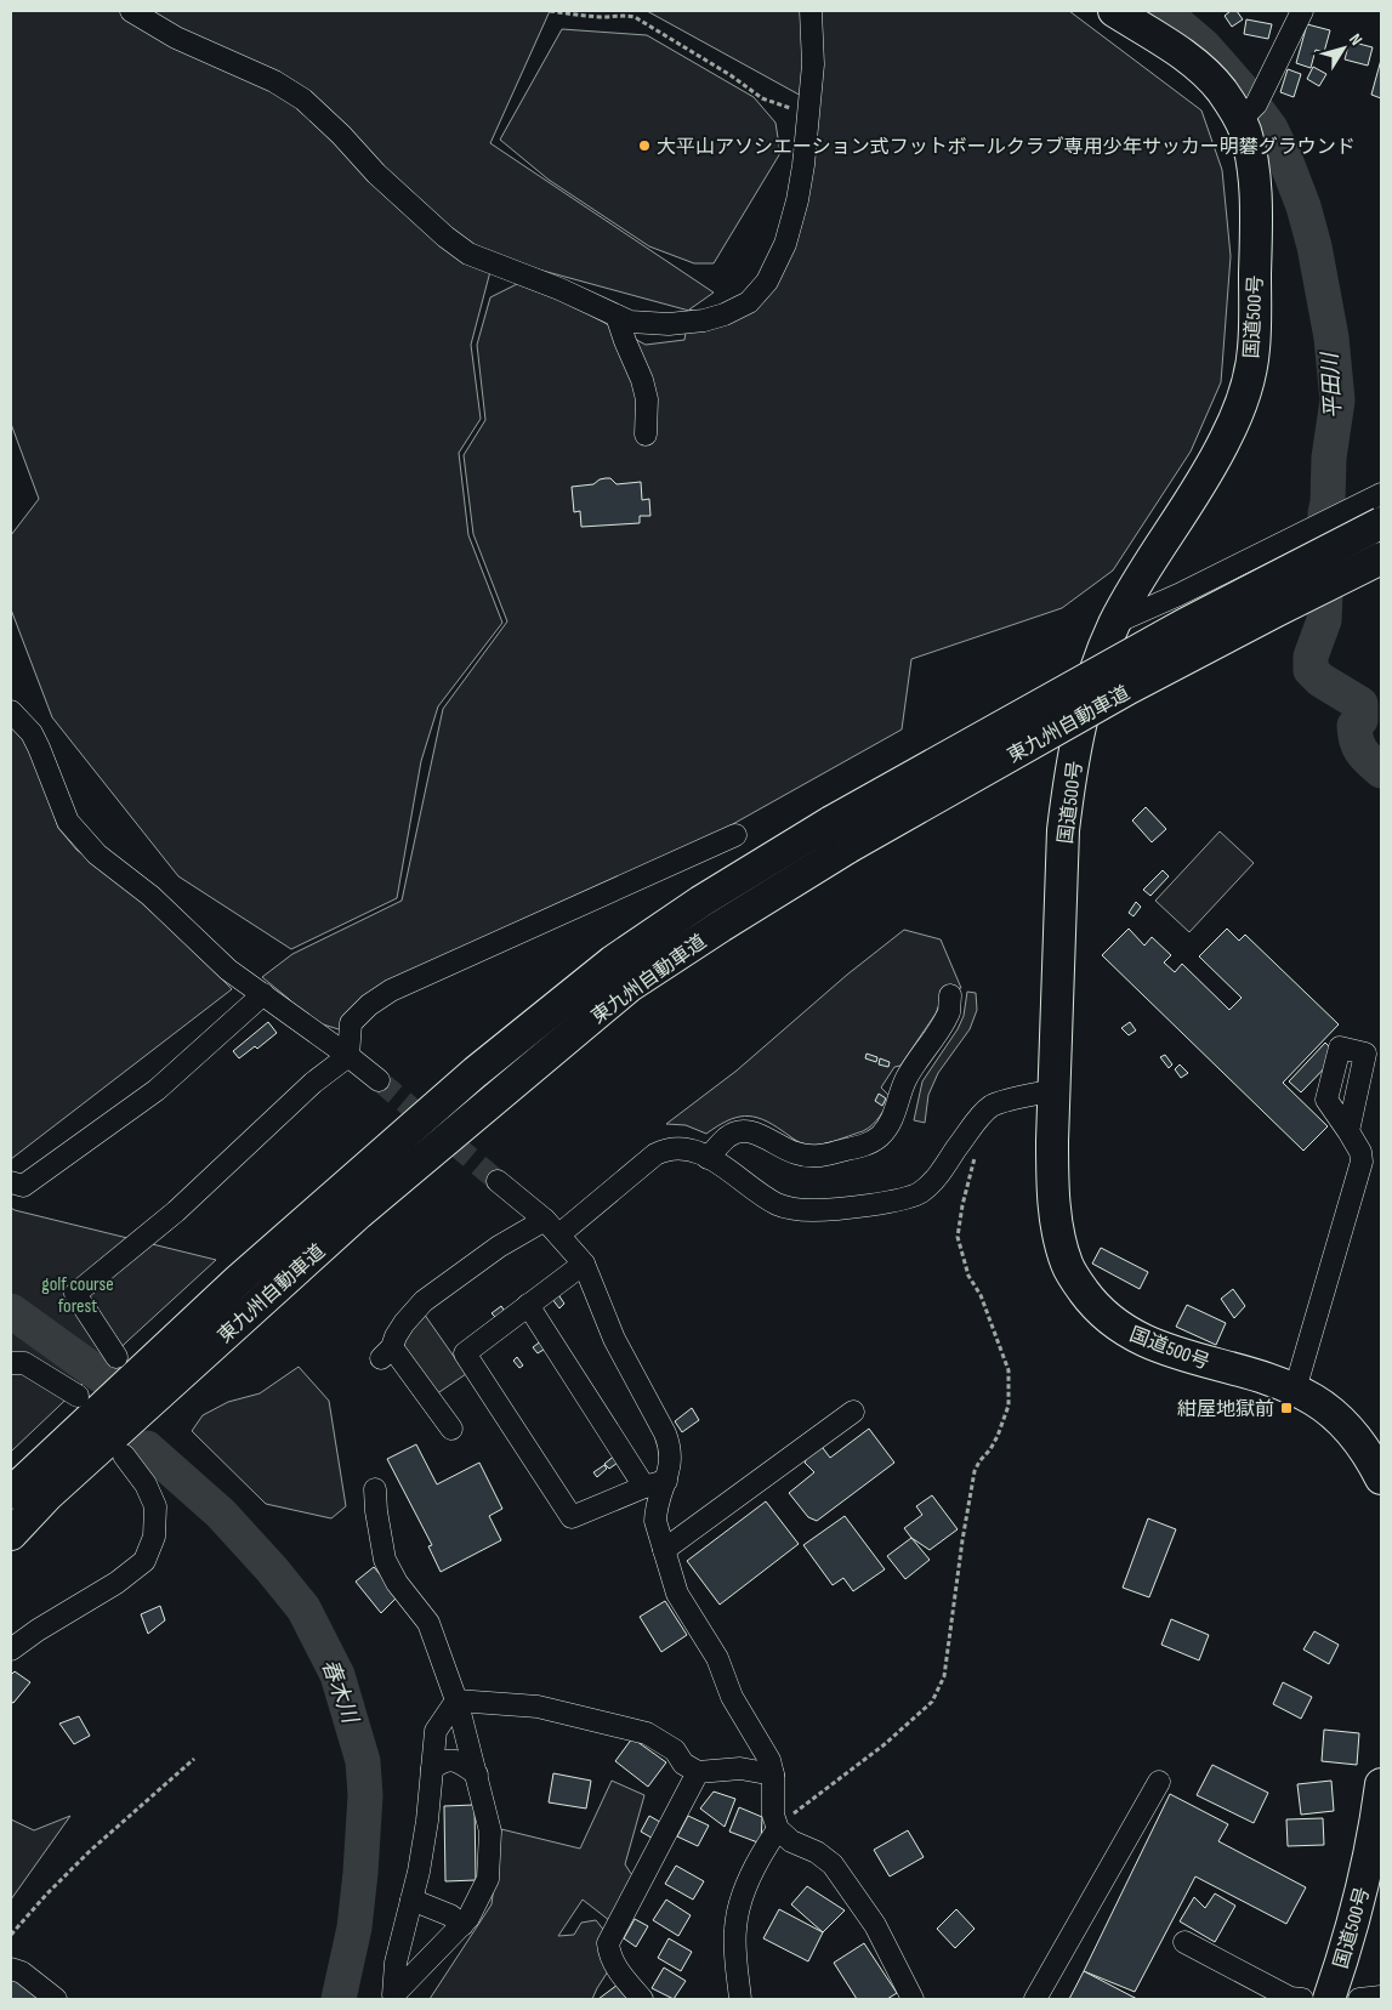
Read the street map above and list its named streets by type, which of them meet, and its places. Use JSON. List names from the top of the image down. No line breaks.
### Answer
{"streets":{"highway":["国道500号","東九州自動車道"]},"water":["平田川","春木川"],"parks":["golf course forest"],"places":{"other":["大平山アソシエーション式フットボールクラブ専用少年サッカー明礬グラウンド"],"transit":["紺屋地獄前"]},"north":"top right"}
